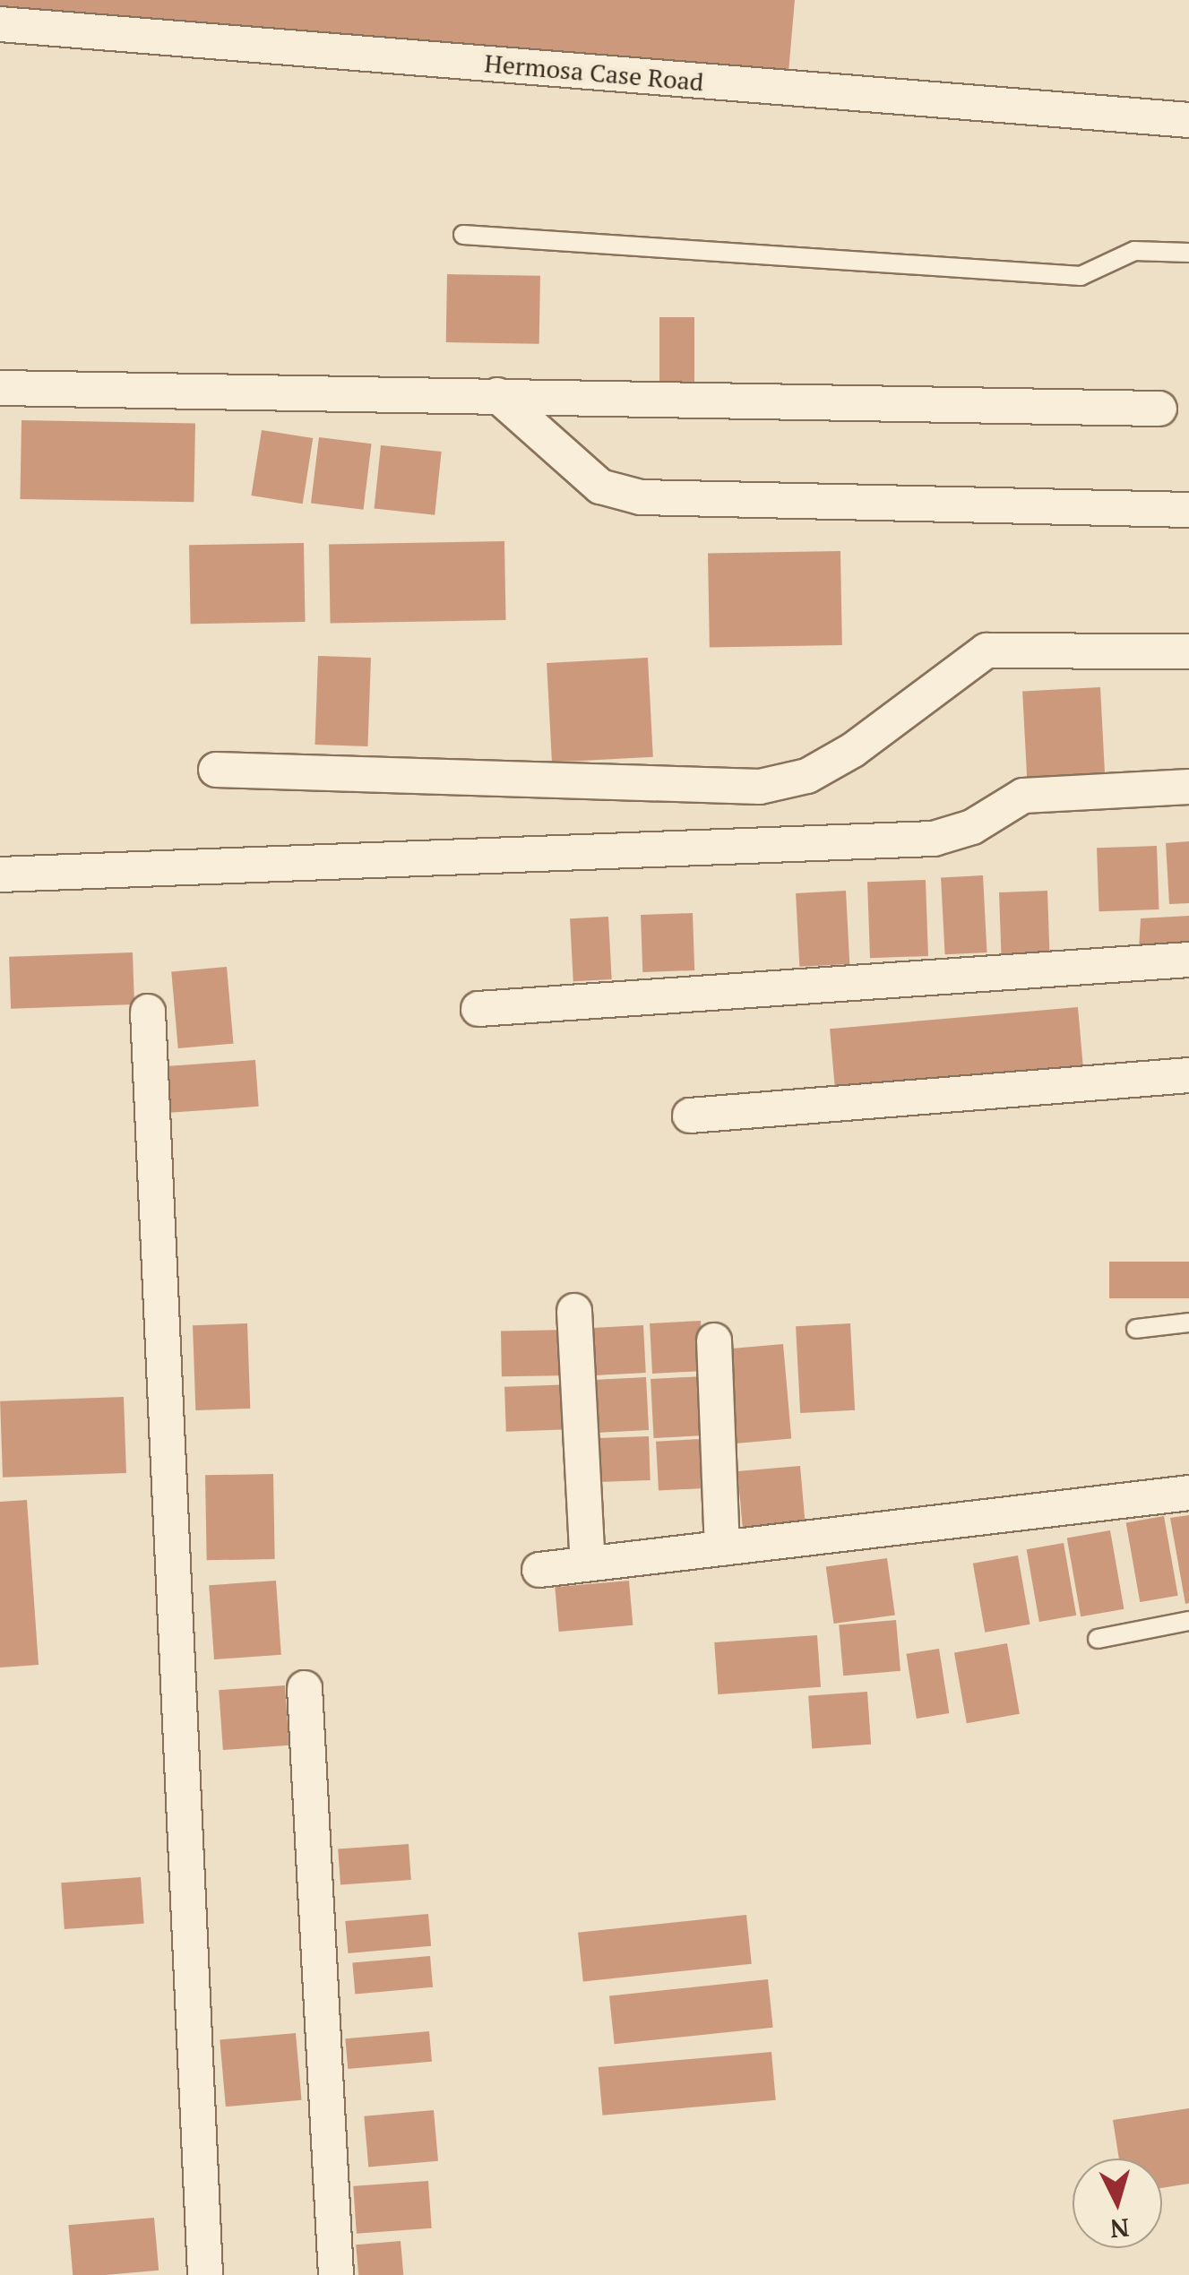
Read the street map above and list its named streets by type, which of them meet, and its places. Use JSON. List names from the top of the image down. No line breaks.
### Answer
{"streets":{"street":["Hermosa Case Road"]},"north":"bottom"}
